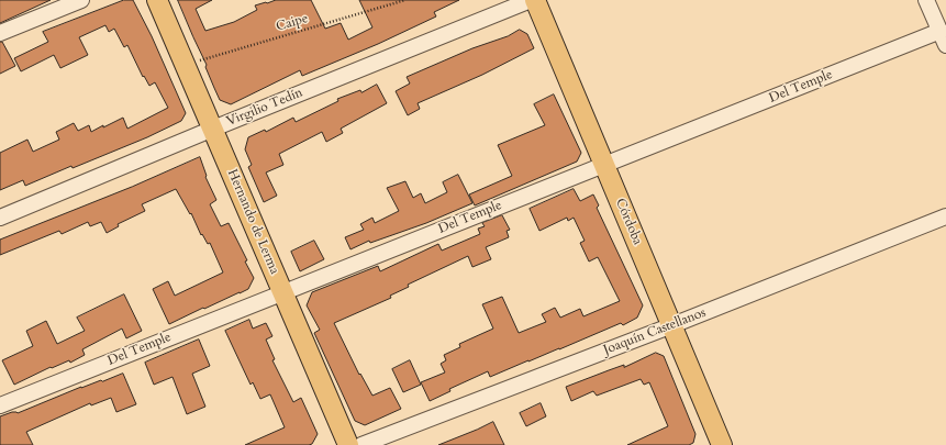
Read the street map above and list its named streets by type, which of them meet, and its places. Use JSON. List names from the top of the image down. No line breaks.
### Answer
{"streets":{"main road":["Hernando de Lerma","Córdoba"],"street":["Del Temple","Virgilio Tedín","Joaquín Castellanos"],"path":["Caipe"]},"crossings":[["Caipe","Hernando de Lerma"],["Del Temple","Hernando de Lerma"],["Del Temple","Córdoba"],["Virgilio Tedín","Hernando de Lerma"],["Córdoba","Joaquín Castellanos"]]}
